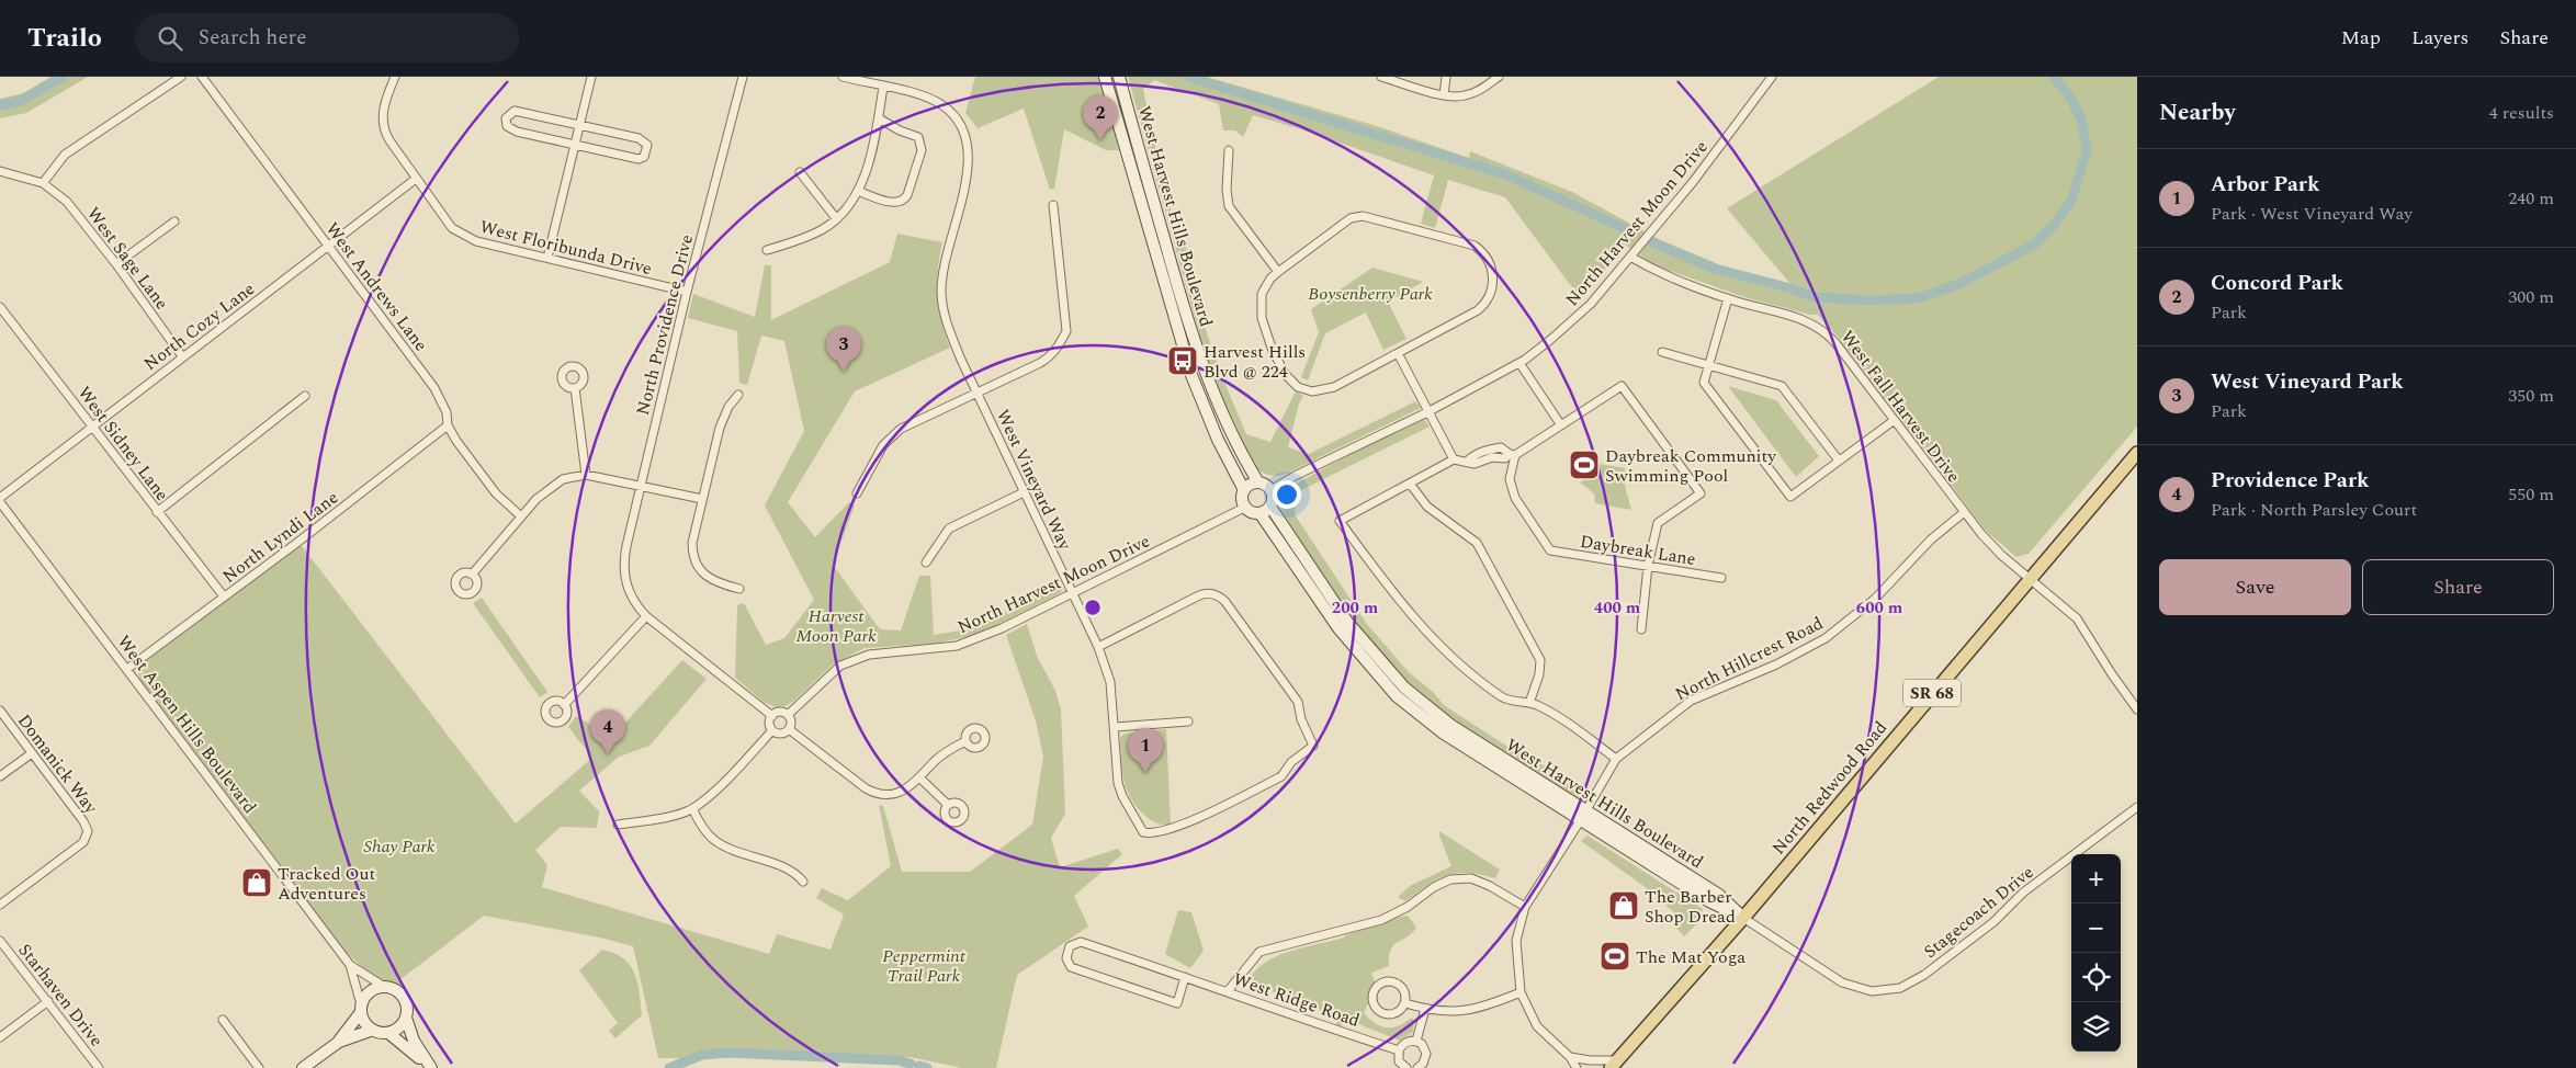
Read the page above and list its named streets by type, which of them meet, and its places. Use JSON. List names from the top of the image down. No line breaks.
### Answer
{"streets":{"main road":["SR 68","North Redwood Road"],"street":["West Harvest Hills Boulevard","North Harvest Moon Drive","West Floribunda Drive","West Sage Lane","West Andrews Lane","North Providence Drive","North Cozy Lane","West Fall Harvest Drive","West Sidney Lane","West Vineyard Way","North Lyndi Lane","Daybreak Lane","North Hillcrest Road","West Aspen Hills Boulevard","Domanick Way","Stagecoach Drive","Starhaven Drive","West Ridge Road"]},"crossings":[["West Harvest Hills Boulevard","North Harvest Moon Drive"],["West Harvest Hills Boulevard","North Hillcrest Road"],["West Harvest Hills Boulevard","North Redwood Road"],["West Harvest Hills Boulevard","Stagecoach Drive"],["North Harvest Moon Drive","West Fall Harvest Drive"],["North Harvest Moon Drive","West Vineyard Way"],["West Floribunda Drive","North Providence Drive"],["West Floribunda Drive","North Cozy Lane"],["West Sage Lane","North Cozy Lane"],["West Andrews Lane","North Cozy Lane"],["West Andrews Lane","North Lyndi Lane"],["North Cozy Lane","West Sidney Lane"],["West Fall Harvest Drive","North Redwood Road"],["West Sidney Lane","North Lyndi Lane"],["North Lyndi Lane","West Aspen Hills Boulevard"],["North Redwood Road","Stagecoach Drive"]],"parks":["Boysenberry Park","Harvest Moon Park","Shay Park","Peppermint Trail Park"],"places":{"bus stop":["Harvest Hills Blvd @ 224"],"sports":["Daybreak Community Swimming Pool","The Mat Yoga"],"shop":["Tracked Out Adventures","The Barber Shop Dread"]},"page":{"header":"Trailo","search":"Search here","nav":["Map","Layers","Share"],"heading":["Nearby","4 results"],"pins":["2","3","4","1"],"list":[{"mark":"1","name":"Arbor Park","note":"Park · West Vineyard Way","value":"240 m"},{"mark":"2","name":"Concord Park","note":"Park","value":"300 m"},{"mark":"3","name":"West Vineyard Park","note":"Park","value":"350 m"},{"mark":"4","name":"Providence Park","note":"Park · North Parsley Court","value":"550 m"}],"buttons":["Save","Share"],"map_buttons":["+","−"]},"rings":["200 m","400 m","600 m"]}
